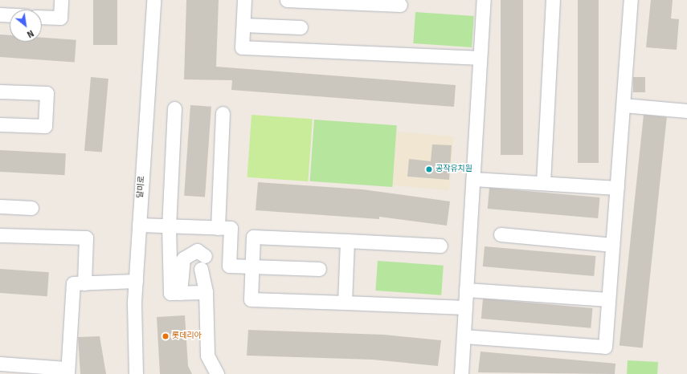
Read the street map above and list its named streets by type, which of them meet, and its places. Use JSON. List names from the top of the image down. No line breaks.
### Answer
{"streets":{"street":["달미로"]},"places":["공작유치원","롯데리아"],"north":"bottom right"}
